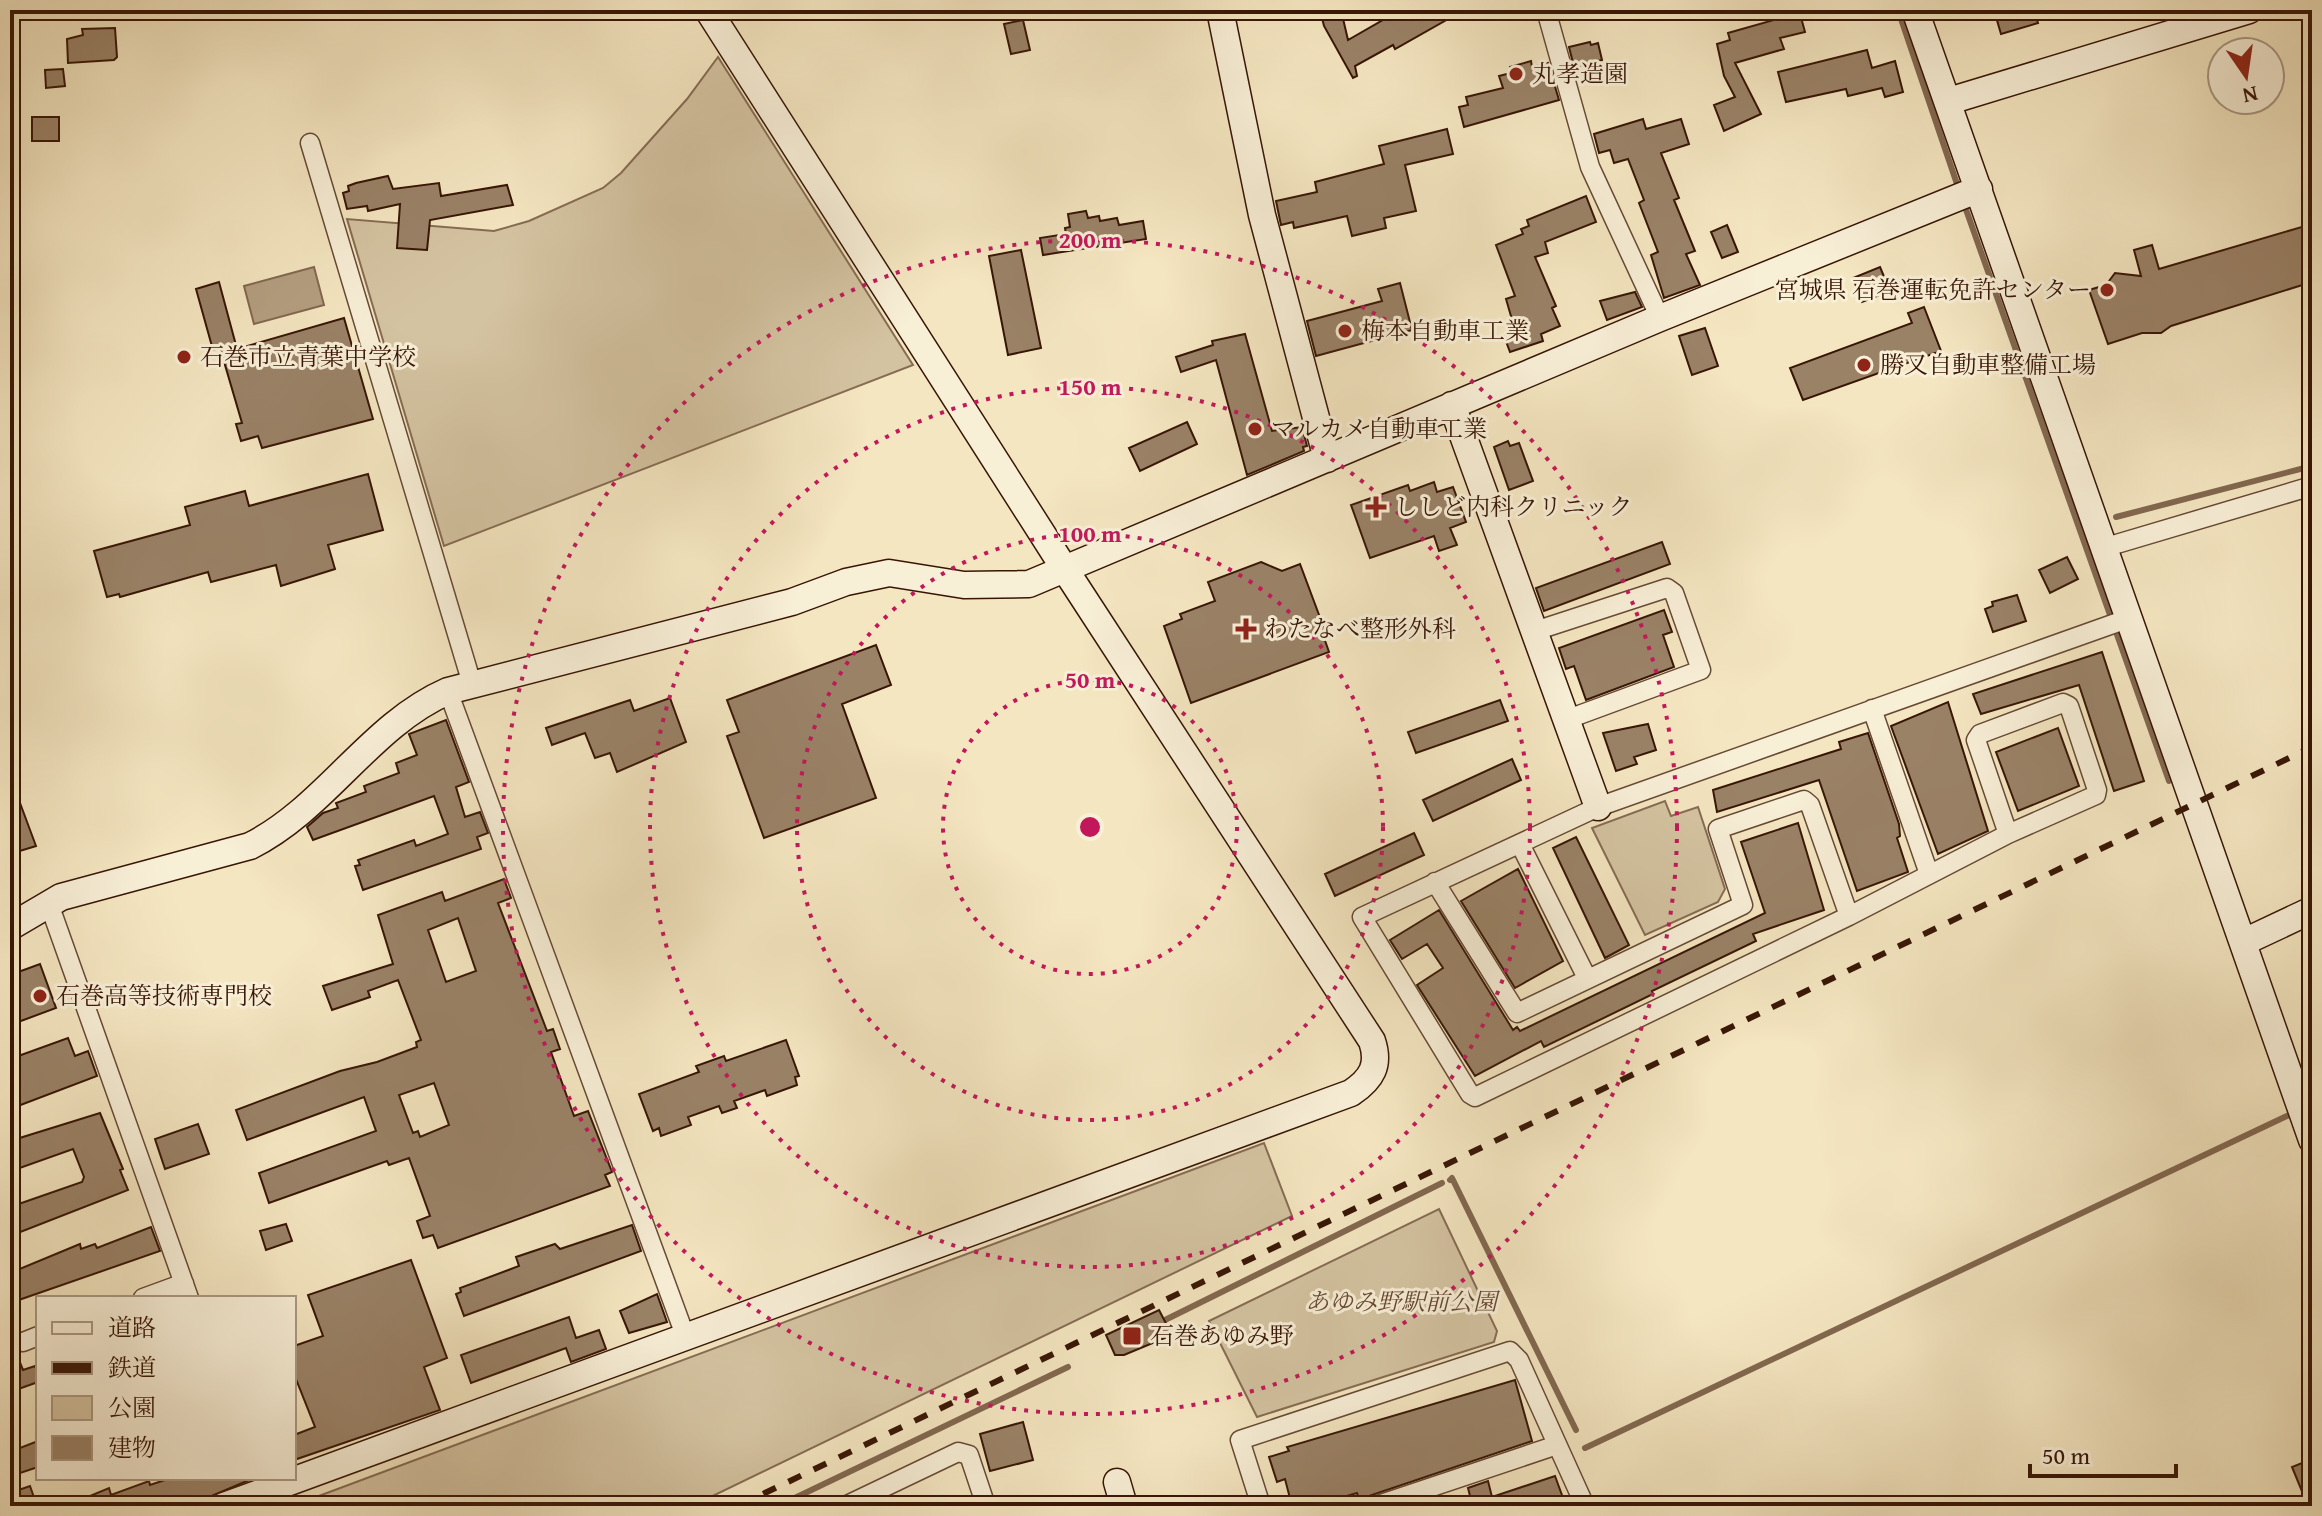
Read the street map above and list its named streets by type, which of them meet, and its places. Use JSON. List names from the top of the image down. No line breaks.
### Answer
{"parks":["あゆみ野駅前公園"],"places":{"other":["丸孝造園","宮城県 石巻運転免許センター","梅本自動車工業","石巻市立青葉中学校","勝又自動車整備工場","マルカメ自動車工業","石巻高等技術専門校"],"health":["ししど内科クリニック","わたなべ整形外科"],"transit":["石巻あゆみ野"]},"legend":["道路","鉄道","公園","建物"],"scale_bar":"50 m","north":"bottom","rings":["200 m","150 m","100 m","50 m"]}
